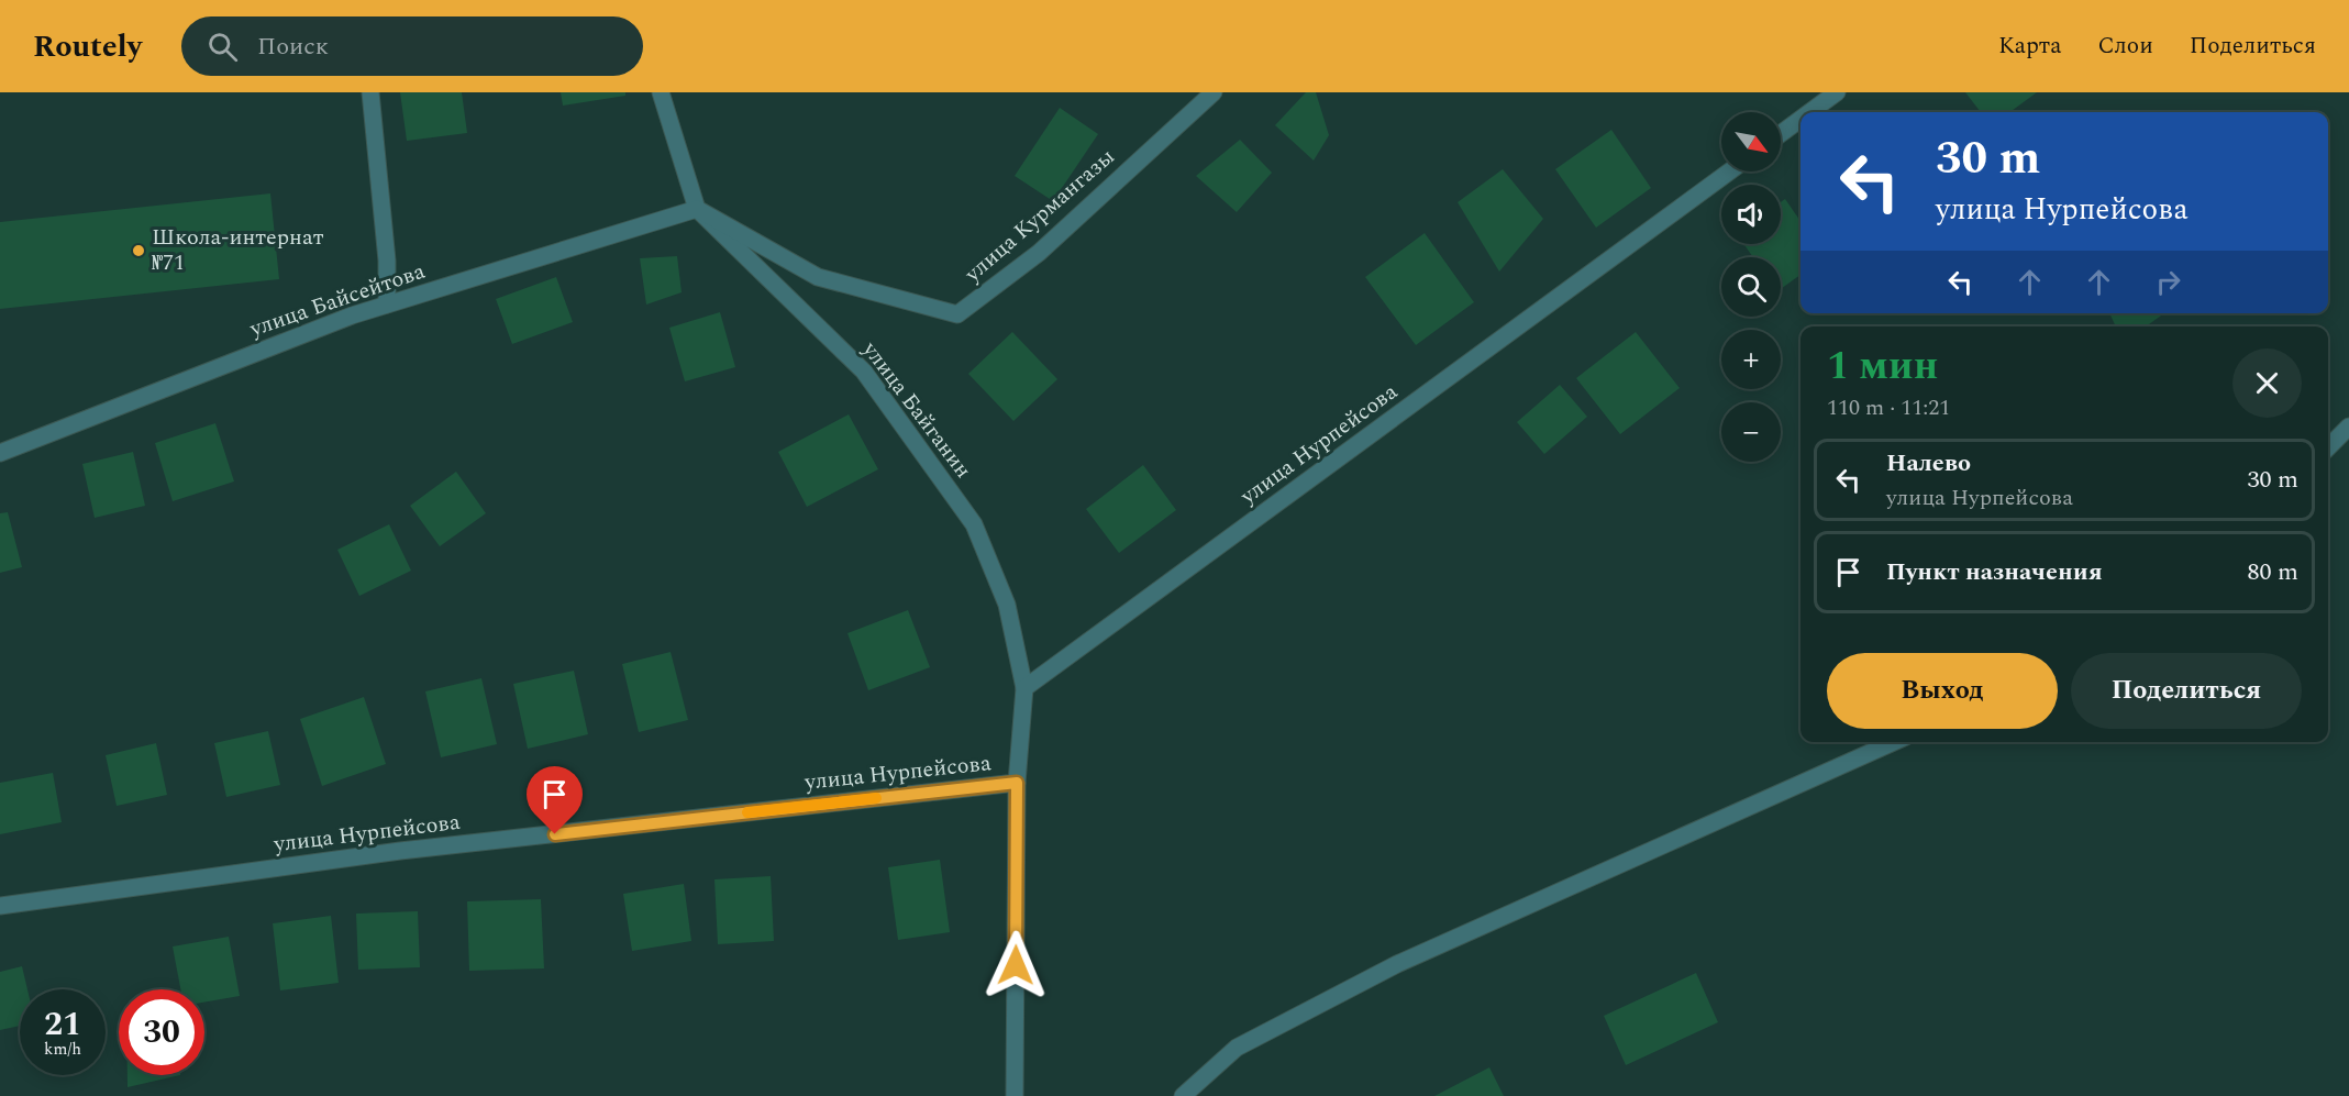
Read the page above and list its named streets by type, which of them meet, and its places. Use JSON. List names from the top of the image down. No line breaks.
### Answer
{"streets":{"street":["улица Курмангазы","улица Байсейтова","улица Байганин","улица Нурпейсова"]},"crossings":[["улица Курмангазы","улица Байсейтова"],["улица Курмангазы","улица Байганин"],["улица Байсейтова","улица Байганин"],["улица Байганин","улица Нурпейсова"]],"places":["Школа-интернат №71"],"north":"bottom right","page":{"header":"Routely","search":"Поиск","nav":["Карта","Слои","Поделиться"],"map_buttons":["+","−"],"turn":["30 m","улица Нурпейсова"],"heading":["1 мин","110 m · 11:21"],"list":[{"name":"Налево","note":"улица Нурпейсова","value":"30 m"},{"name":"Пункт назначения","value":"80 m"}],"buttons":["Выход","Поделиться"],"speed":"21 km/h","limit":"30"}}
